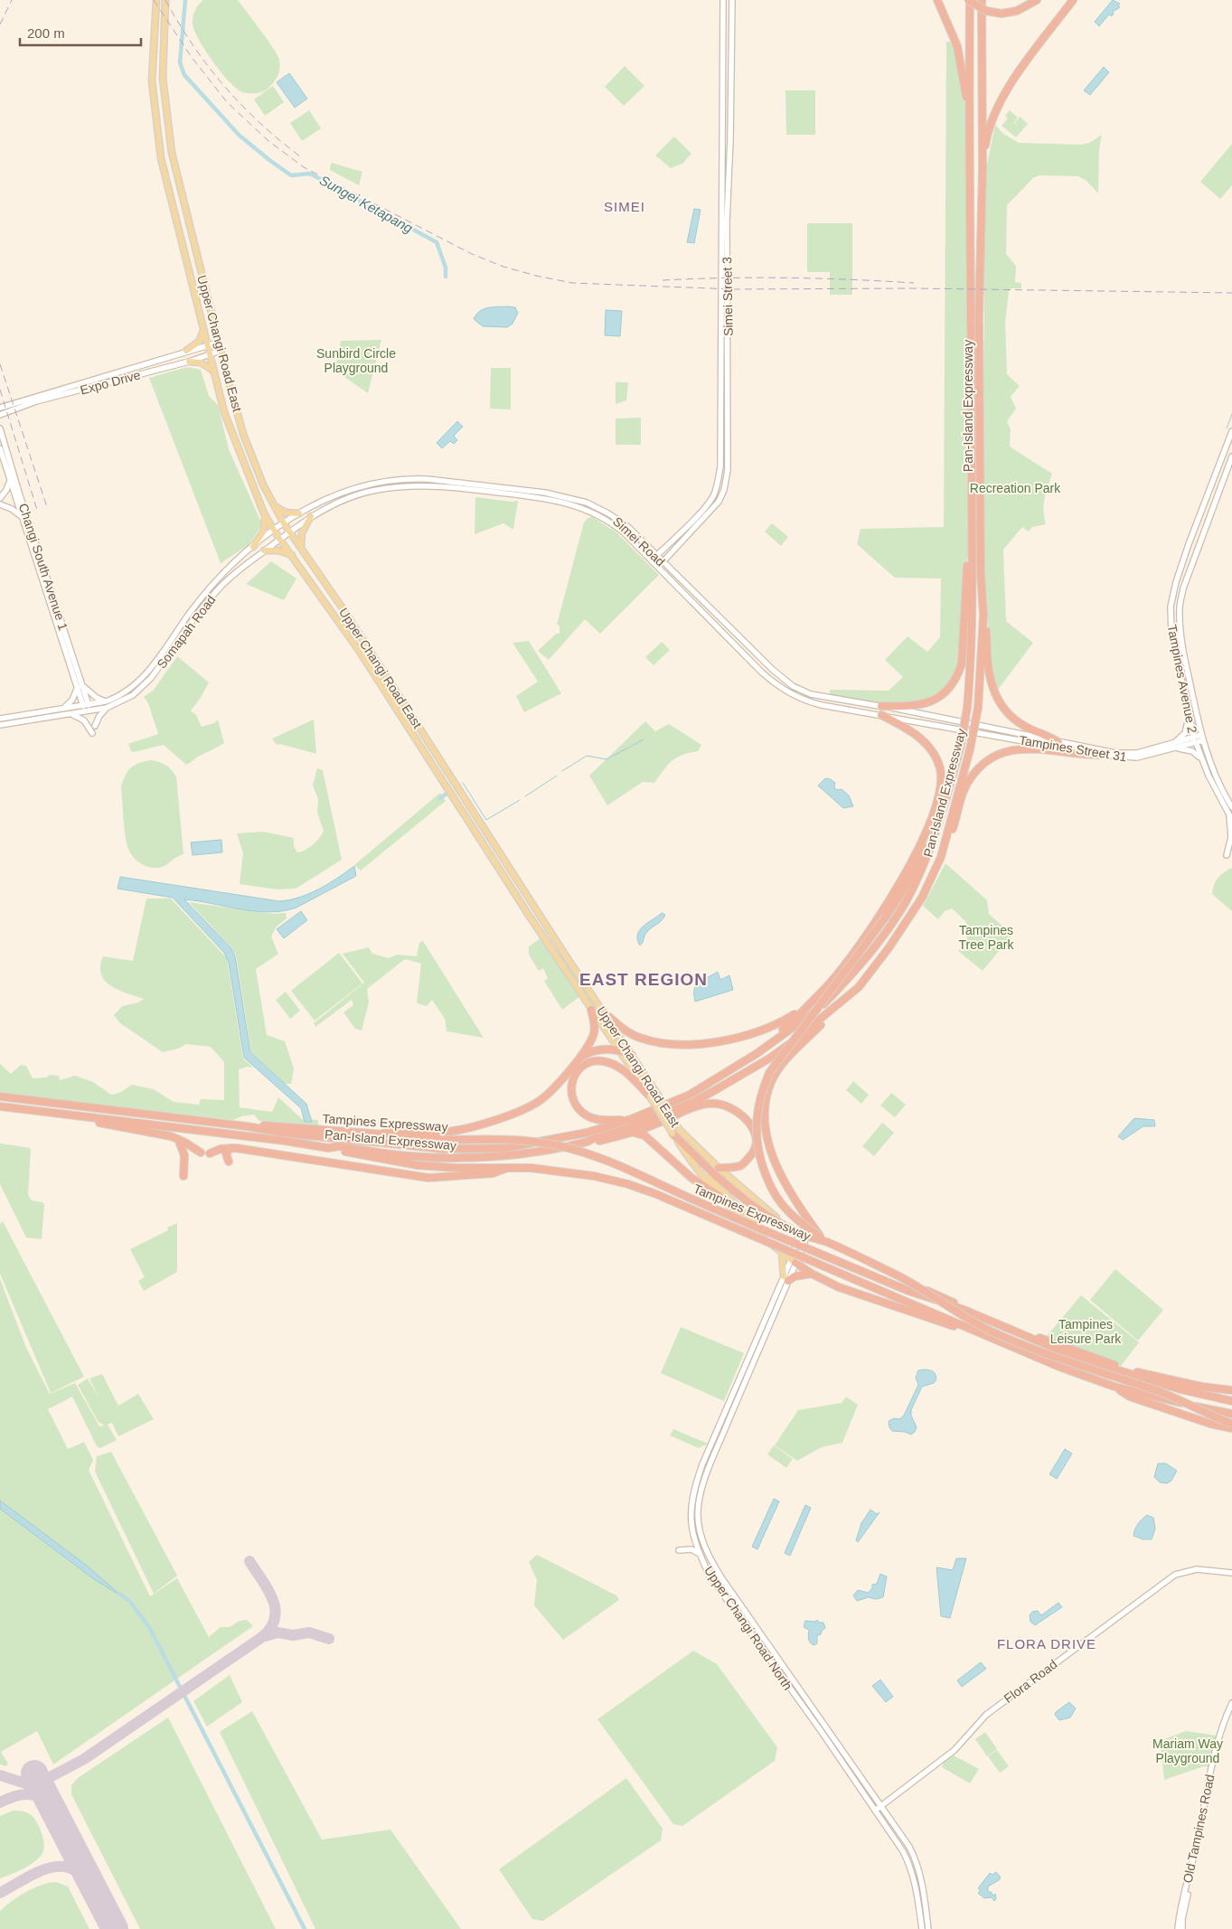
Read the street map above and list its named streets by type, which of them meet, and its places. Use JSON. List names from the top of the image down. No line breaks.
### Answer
{"streets":{"highway":["Pan-Island Expressway","Tampines Expressway"],"main road":["Simei Street 3","Upper Changi Road East","Expo Drive","Simei Road","Changi South Avenue 1","Somapah Road","Tampines Avenue 2","Tampines Street 31","Upper Changi Road North","Flora Road","Old Tampines Road"]},"crossings":[["Simei Street 3","Simei Road"],["Upper Changi Road East","Expo Drive"],["Upper Changi Road East","Simei Road"],["Upper Changi Road East","Somapah Road"],["Upper Changi Road East","Upper Changi Road North"],["Pan-Island Expressway","Tampines Expressway"],["Simei Road","Somapah Road"],["Simei Road","Tampines Street 31"],["Changi South Avenue 1","Somapah Road"],["Tampines Avenue 2","Tampines Street 31"],["Upper Changi Road North","Flora Road"]],"districts":["SIMEI","EAST REGION","FLORA DRIVE"],"water":["Sungei Ketapang"],"parks":["Sunbird Circle Playground","Recreation Park","Tampines Tree Park","Tampines Leisure Park","Mariam Way Playground"],"scale_bar":"200 m"}
